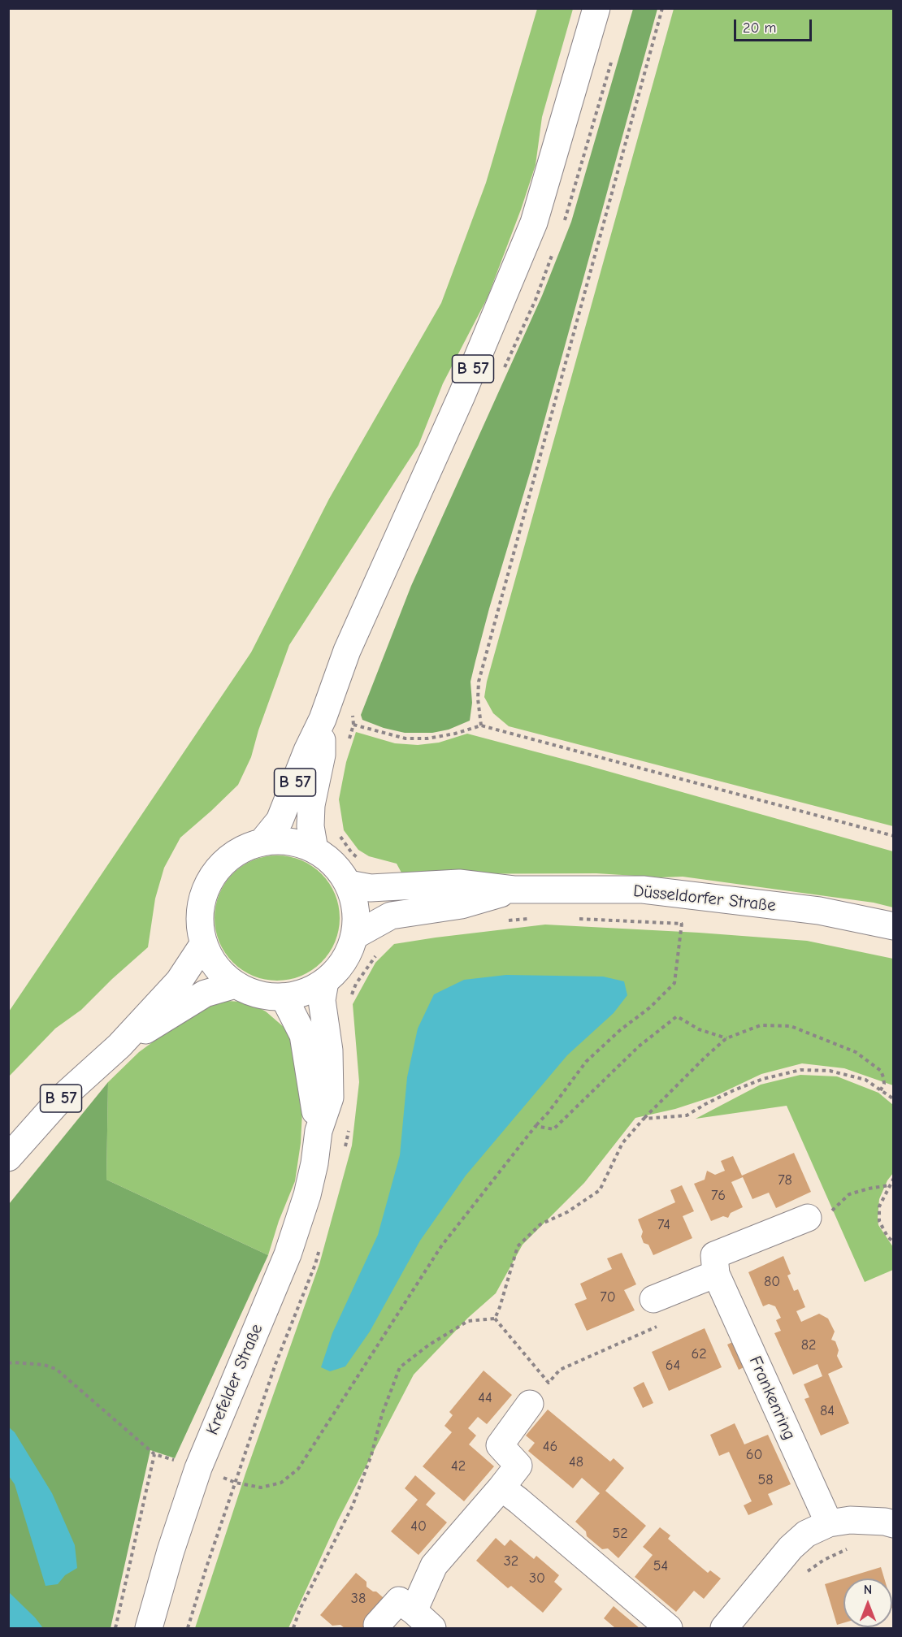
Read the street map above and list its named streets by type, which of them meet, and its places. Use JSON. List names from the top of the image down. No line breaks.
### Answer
{"streets":{"main road":["B 57","Düsseldorfer Straße","Krefelder Straße","Frankenring"]},"crossings":[["B 57","Düsseldorfer Straße"],["B 57","Krefelder Straße"],["Düsseldorfer Straße","Krefelder Straße"]],"house_numbers":["78","76","74","80","70","82","62","64","44","84","46","60","48","42","58","40","52","32","54","30","38"],"scale_bar":"20 m","north":"top"}
